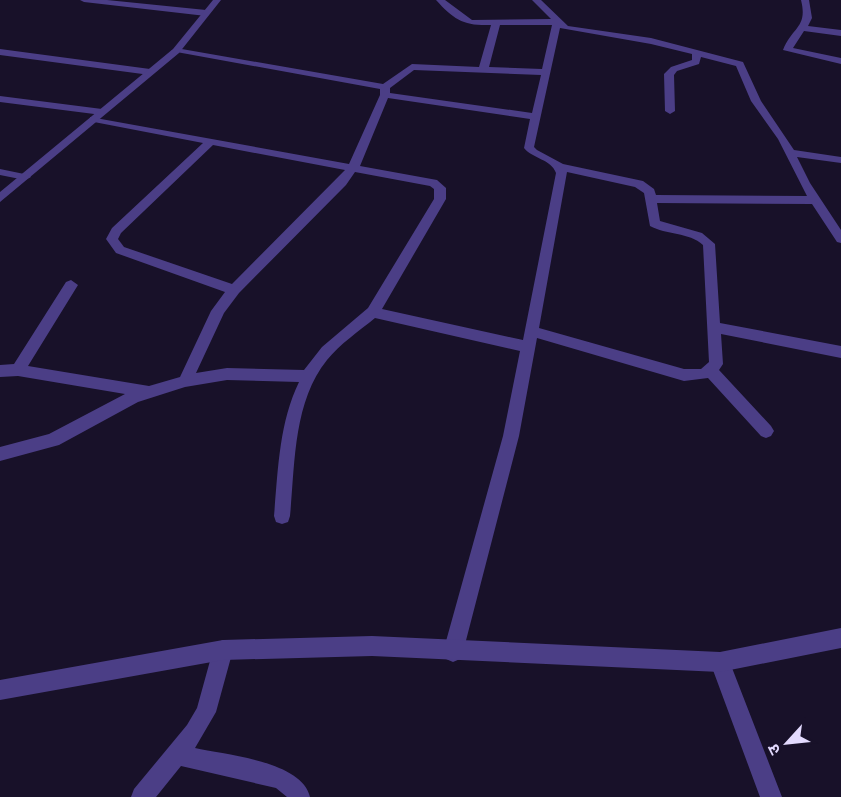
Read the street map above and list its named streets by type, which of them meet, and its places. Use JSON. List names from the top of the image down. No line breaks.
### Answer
{"north":"bottom left"}
